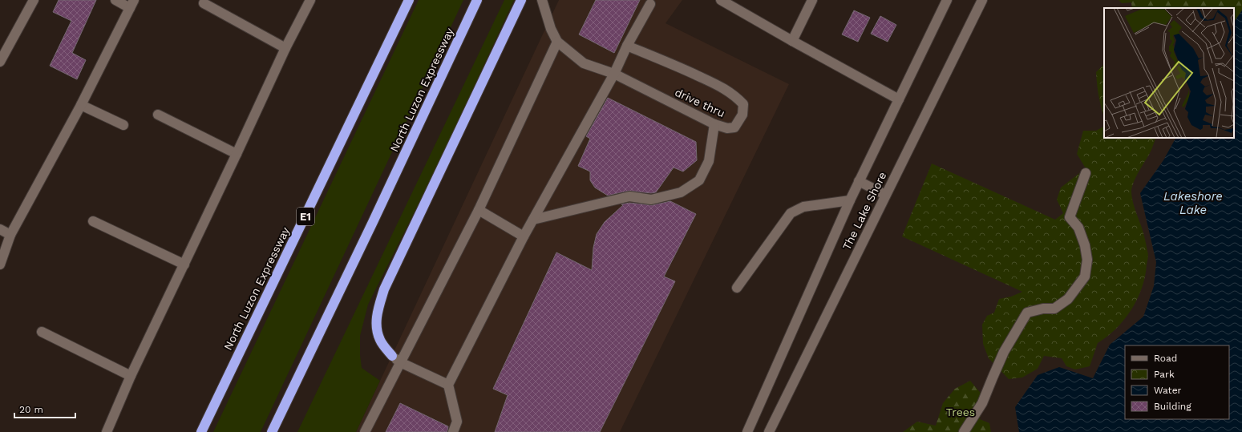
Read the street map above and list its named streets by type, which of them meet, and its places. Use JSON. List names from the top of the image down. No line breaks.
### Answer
{"streets":{"highway":["North Luzon Expressway","E1"],"street":["drive thru","The Lake Shore"]},"water":["Lakeshore Lake"],"parks":["Trees"],"legend":["Road","Park","Water","Building"],"scale_bar":"20 m"}
